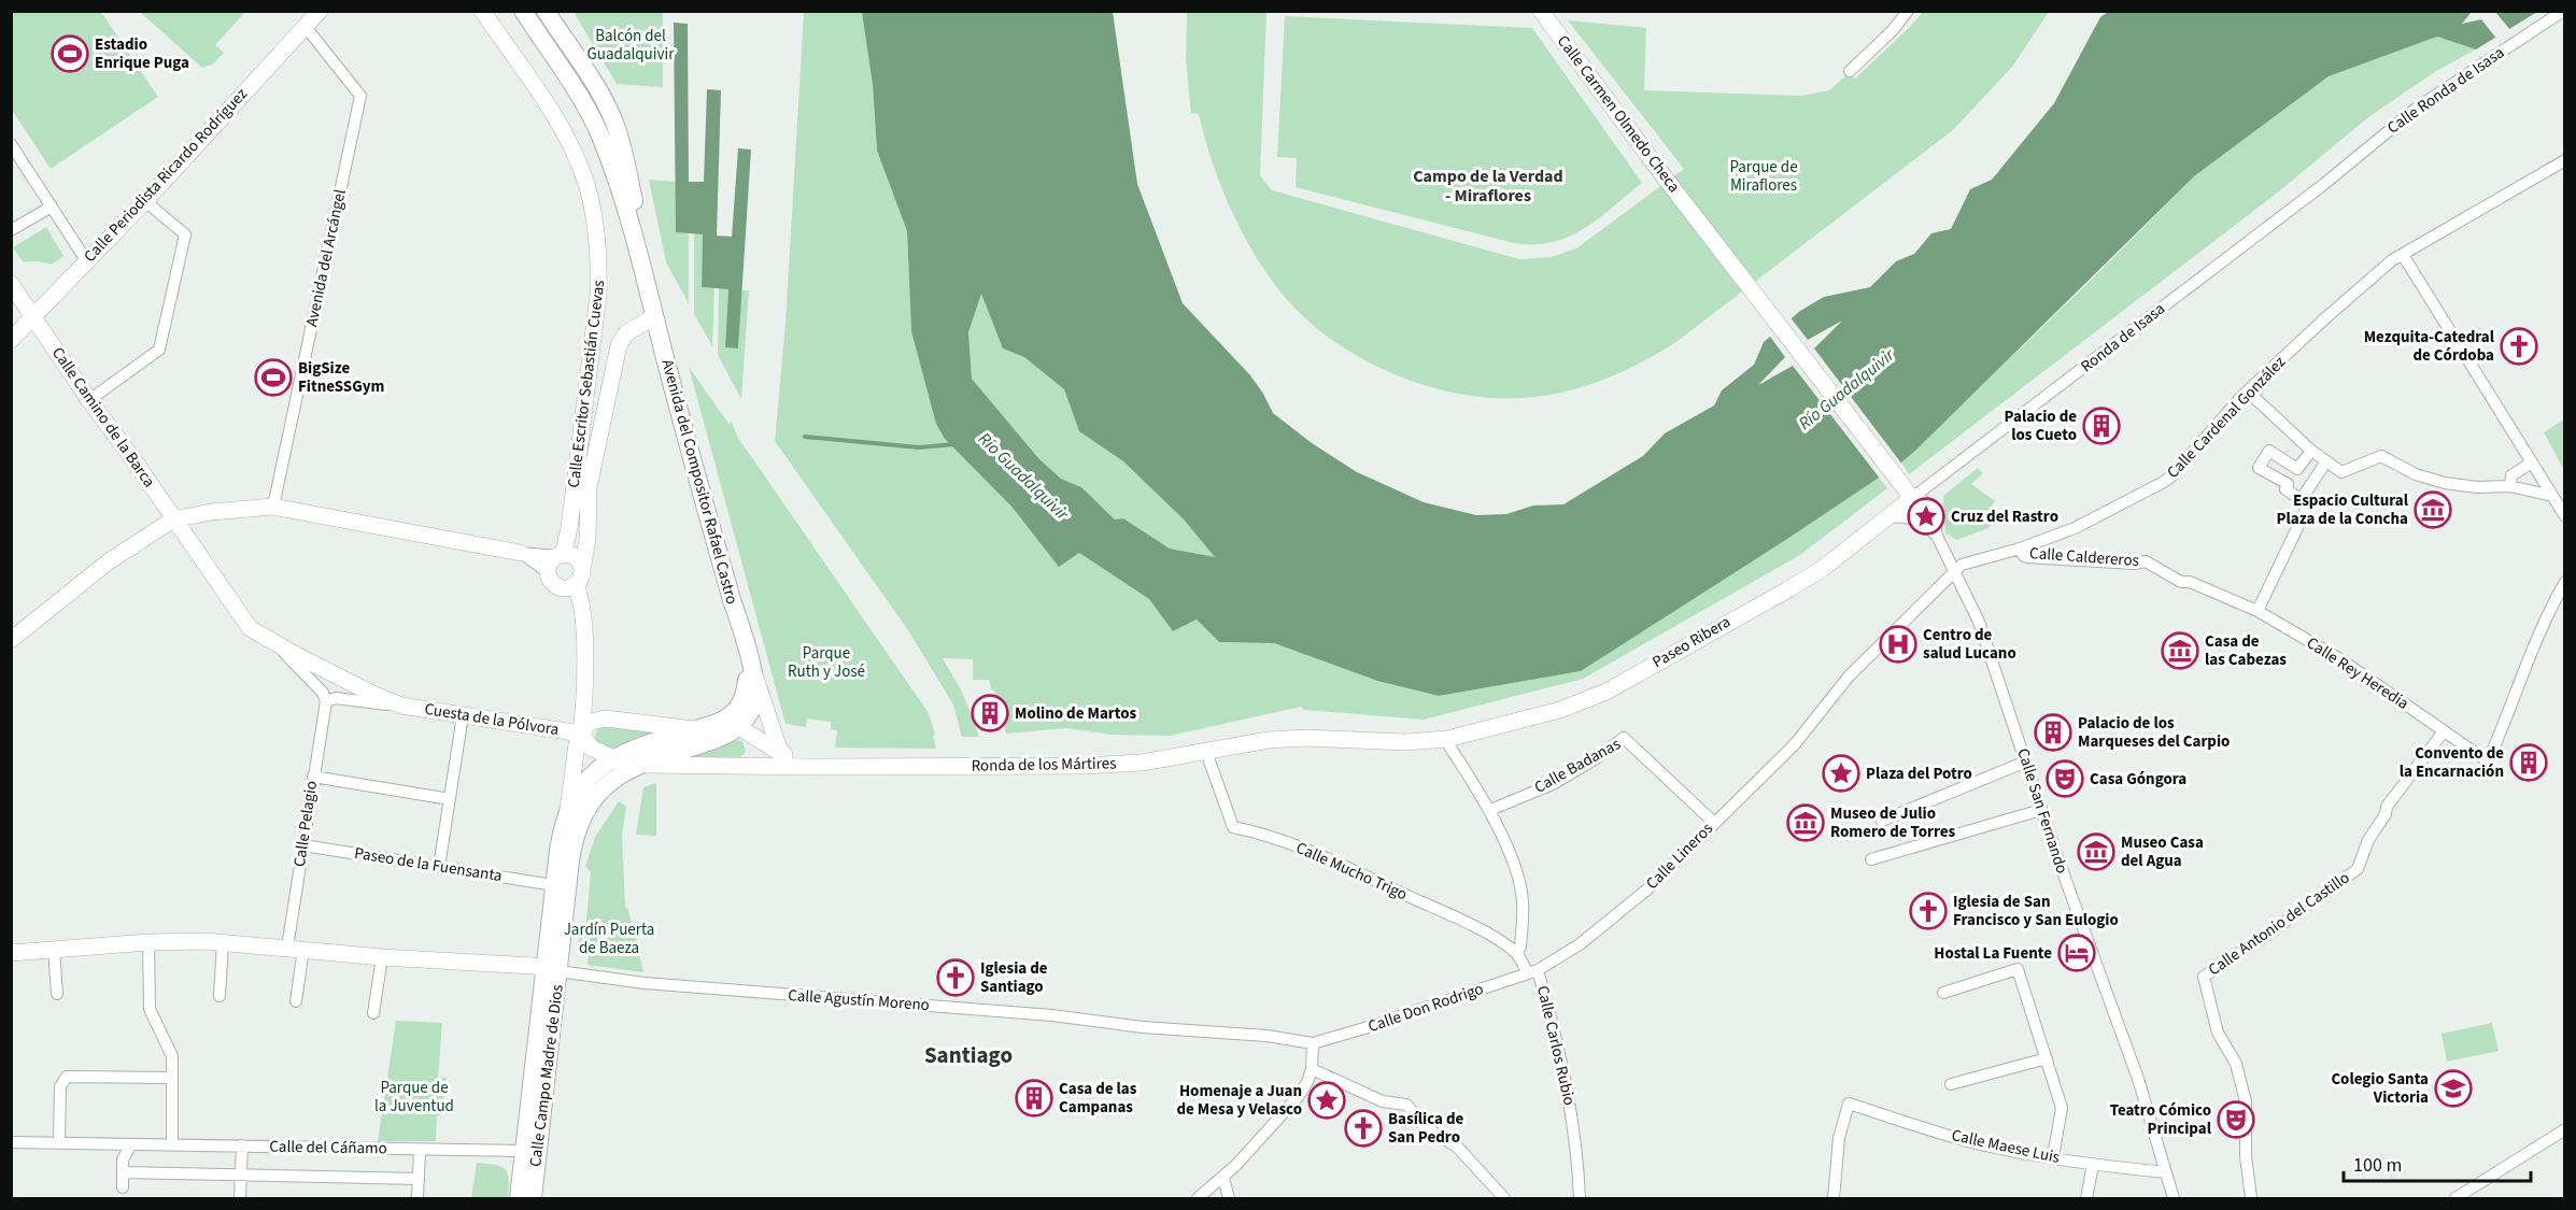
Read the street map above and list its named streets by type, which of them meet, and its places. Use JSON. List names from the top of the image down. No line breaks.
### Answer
{"streets":{"main road":["Avenida del Compositor Rafael Castro","Calle Campo Madre de Dios"],"street":["Calle Ronda de Isasa","Calle Carmen Olmedo Checa","Calle Periodista Ricardo Rodríguez","Avenida del Arcángel","Ronda de Isasa","Calle Escritor Sebastián Cuevas","Calle Camino de la Barca","Calle Cardenal González","Calle Caldereros","Paseo Ribera","Calle Rey Heredia","Cuesta de la Pólvora","Ronda de los Mártires","Calle Badanas","Calle San Fernando","Calle Pelagio","Calle Lineros","Paseo de la Fuensanta","Calle Mucho Trigo","Calle Antonio del Castillo","Calle Agustín Moreno","Calle Don Rodrigo","Calle Carlos Rubio","Calle Maese Luis","Calle del Cáñamo"]},"crossings":[["Calle Ronda de Isasa","Ronda de Isasa"],["Calle Carmen Olmedo Checa","Ronda de Isasa"],["Calle Carmen Olmedo Checa","Paseo Ribera"],["Calle Carmen Olmedo Checa","Calle San Fernando"],["Calle Periodista Ricardo Rodríguez","Avenida del Arcángel"],["Calle Periodista Ricardo Rodríguez","Calle Camino de la Barca"],["Ronda de Isasa","Paseo Ribera"],["Ronda de Isasa","Calle San Fernando"],["Calle Escritor Sebastián Cuevas","Avenida del Compositor Rafael Castro"],["Calle Escritor Sebastián Cuevas","Cuesta de la Pólvora"],["Calle Escritor Sebastián Cuevas","Calle Campo Madre de Dios"],["Calle Camino de la Barca","Cuesta de la Pólvora"],["Calle Cardenal González","Calle Caldereros"],["Calle Cardenal González","Calle San Fernando"],["Calle Cardenal González","Calle Lineros"],["Avenida del Compositor Rafael Castro","Calle Campo Madre de Dios"],["Calle Caldereros","Calle Rey Heredia"],["Paseo Ribera","Ronda de los Mártires"],["Paseo Ribera","Calle San Fernando"],["Calle Rey Heredia","Calle Antonio del Castillo"],["Cuesta de la Pólvora","Calle Pelagio"],["Cuesta de la Pólvora","Calle Campo Madre de Dios"],["Ronda de los Mártires","Calle Mucho Trigo"],["Ronda de los Mártires","Calle Campo Madre de Dios"],["Calle Badanas","Calle Lineros"],["Calle San Fernando","Calle Lineros"],["Calle San Fernando","Calle Maese Luis"],["Calle Pelagio","Paseo de la Fuensanta"],["Calle Lineros","Calle Don Rodrigo"],["Calle Lineros","Calle Carlos Rubio"],["Paseo de la Fuensanta","Calle Campo Madre de Dios"],["Calle Agustín Moreno","Calle Don Rodrigo"],["Calle Agustín Moreno","Calle Campo Madre de Dios"],["Calle Don Rodrigo","Calle Carlos Rubio"],["Calle Campo Madre de Dios","Calle del Cáñamo"]],"districts":["Campo de la Verdad - Miraflores","Santiago"],"water":["Río Guadalquivir"],"parks":["Balcón del Guadalquivir","Parque de Miraflores","Parque Ruth y José","Jardín Puerta de Baeza","Parque de la Juventud"],"places":{"sports":["Estadio Enrique Puga","BigSize FitneSSGym"],"church":["Mezquita-Catedral de Córdoba","Iglesia de San Francisco y San Eulogio","Iglesia de Santiago","Basílica de San Pedro"],"building":["Palacio de los Cueto","Molino de Martos","Palacio de los Marqueses del Carpio","Convento de la Encarnación","Casa de las Campanas"],"museum":["Espacio Cultural Plaza de la Concha","Casa de las Cabezas","Museo de Julio Romero de Torres","Museo Casa del Agua"],"place":["Cruz del Rastro","Plaza del Potro","Homenaje a Juan de Mesa y Velasco"],"hospital":["Centro de salud Lucano"],"theatre":["Casa Góngora","Teatro Cómico Principal"],"hotel":["Hostal La Fuente"],"school or university":["Colegio Santa Victoria"]},"scale_bar":"100 m"}
